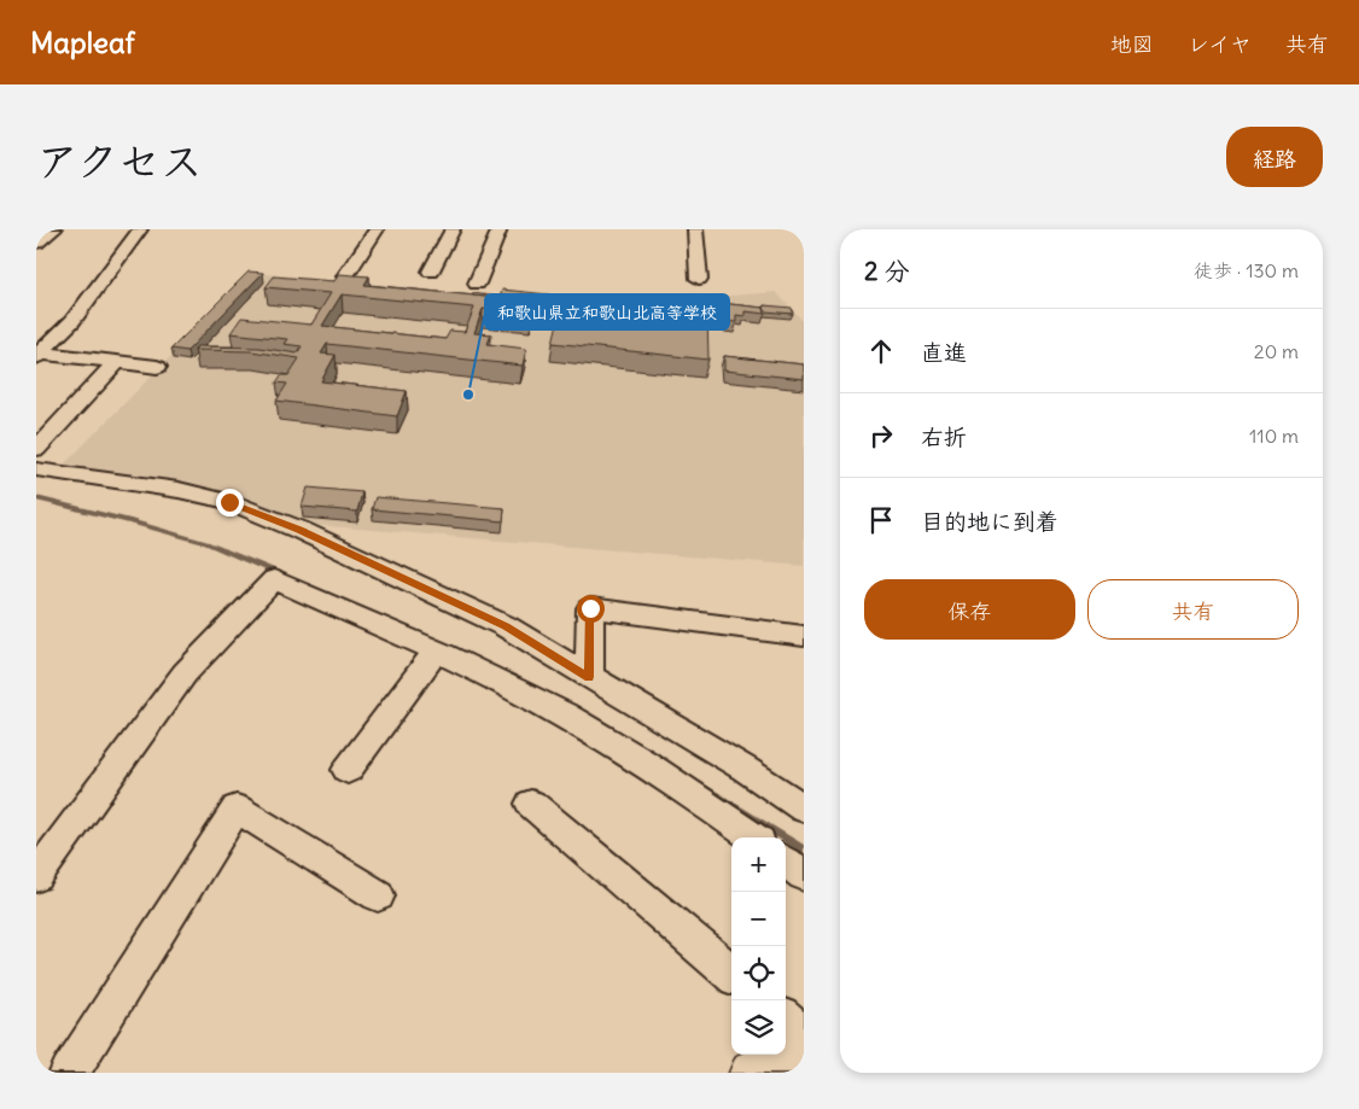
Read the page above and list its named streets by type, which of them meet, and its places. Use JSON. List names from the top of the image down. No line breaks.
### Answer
{"places":["和歌山県立和歌山北高等学校"],"page":{"header":"Mapleaf","nav":["地図","レイヤ","共有"],"title":"アクセス","buttons":["経路",["保存","共有"]],"heading":["2 分","徒歩 · 130 m"],"list":[["直進","20 m"],["右折","110 m"],"目的地に到着"],"map_buttons":["+","−"]}}
